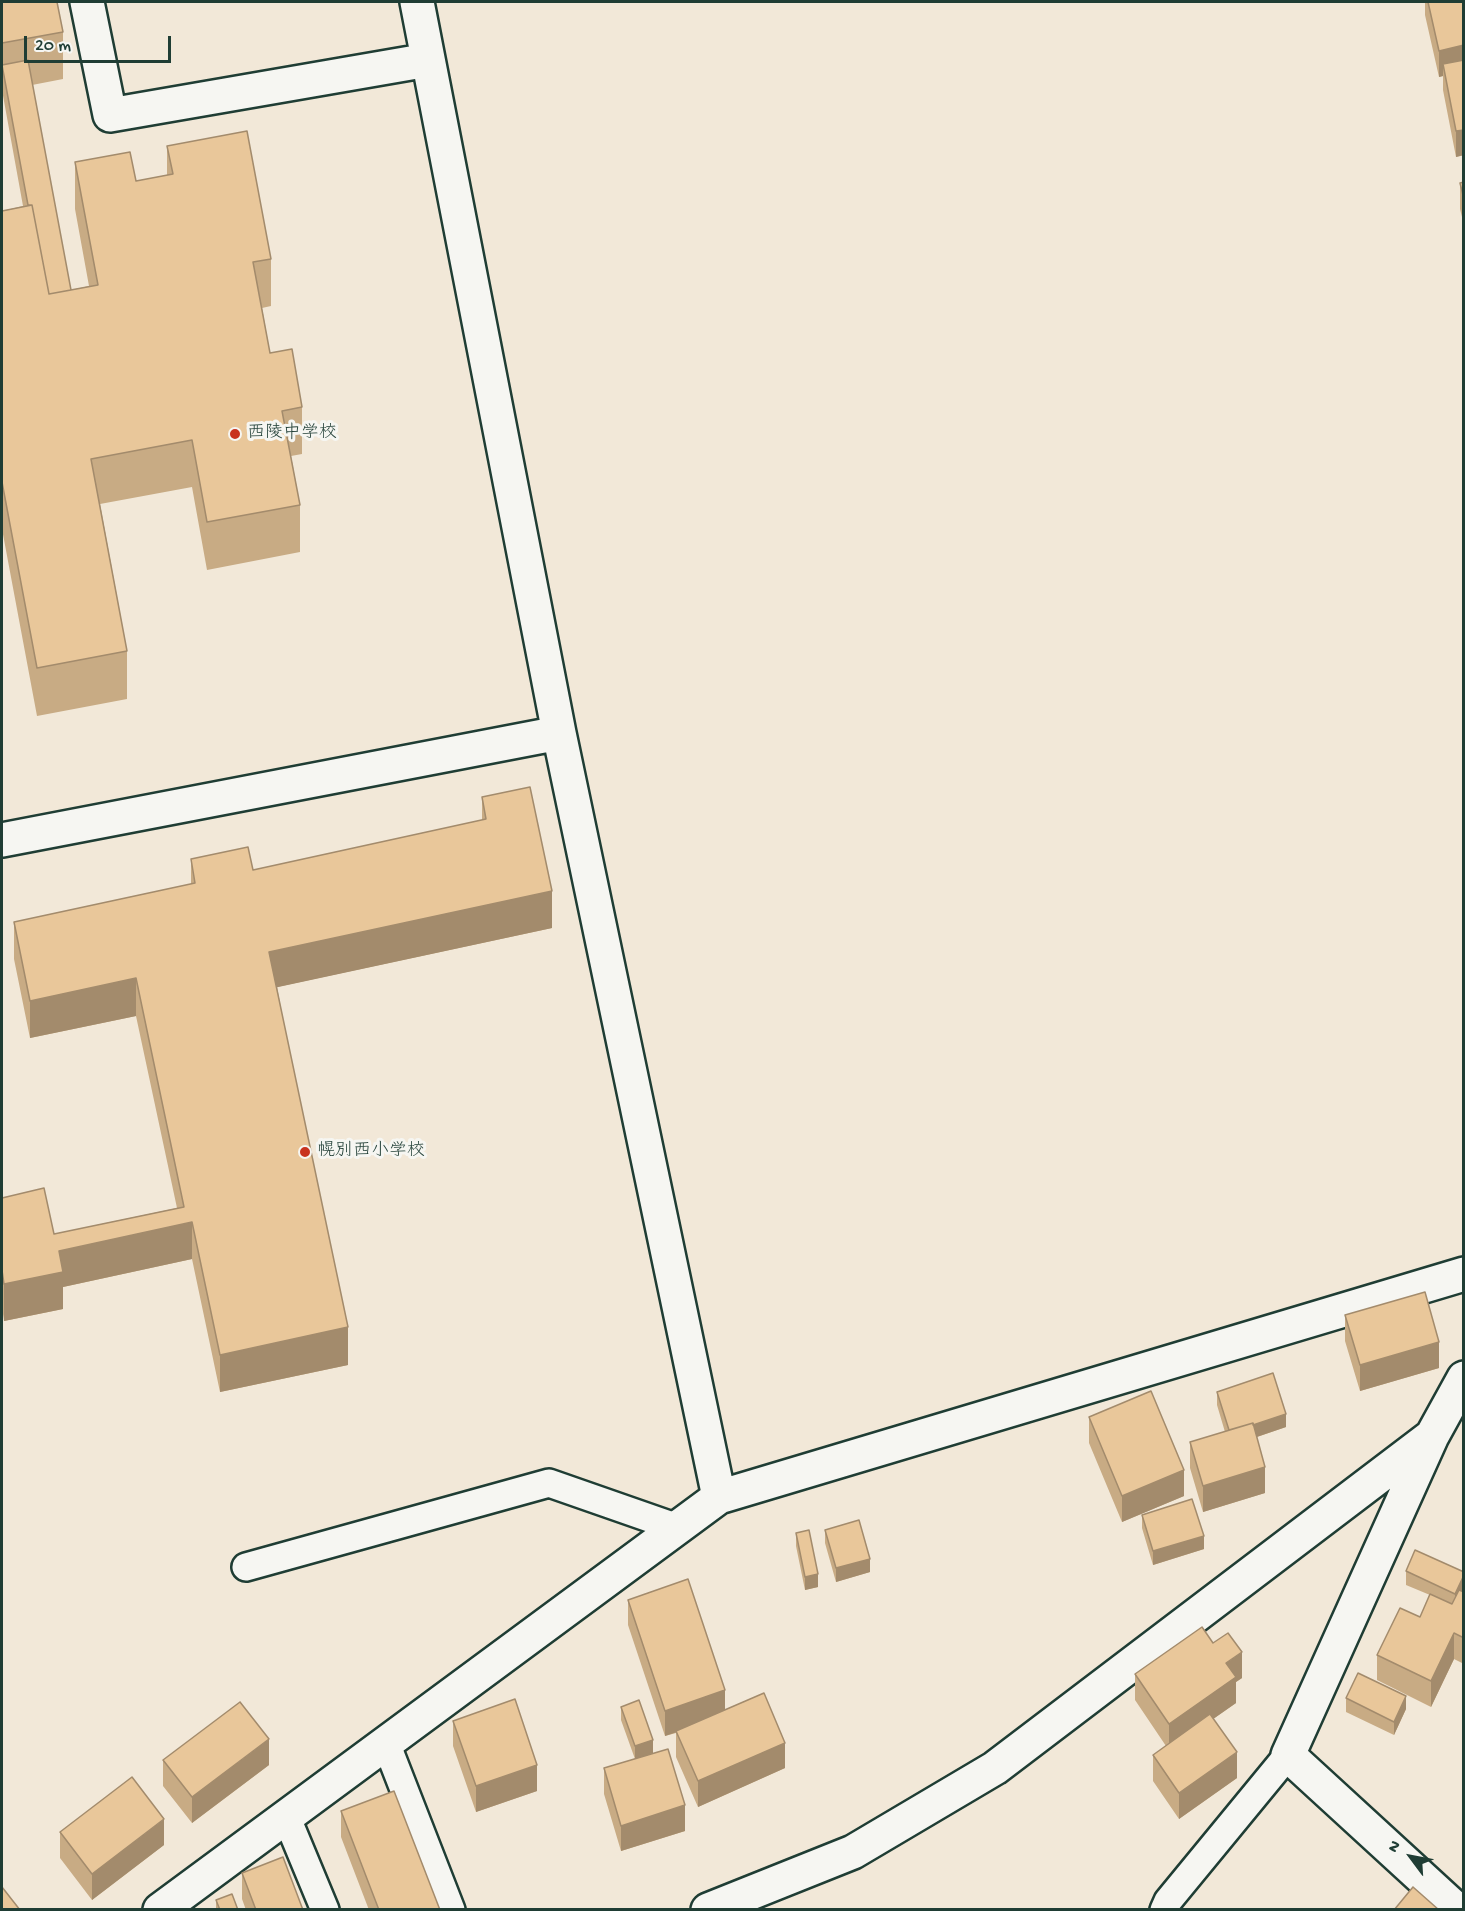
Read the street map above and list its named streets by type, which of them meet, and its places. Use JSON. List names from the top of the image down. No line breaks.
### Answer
{"places":["西陵中学校","幌別西小学校"],"scale_bar":"20 m","north":"top left"}
